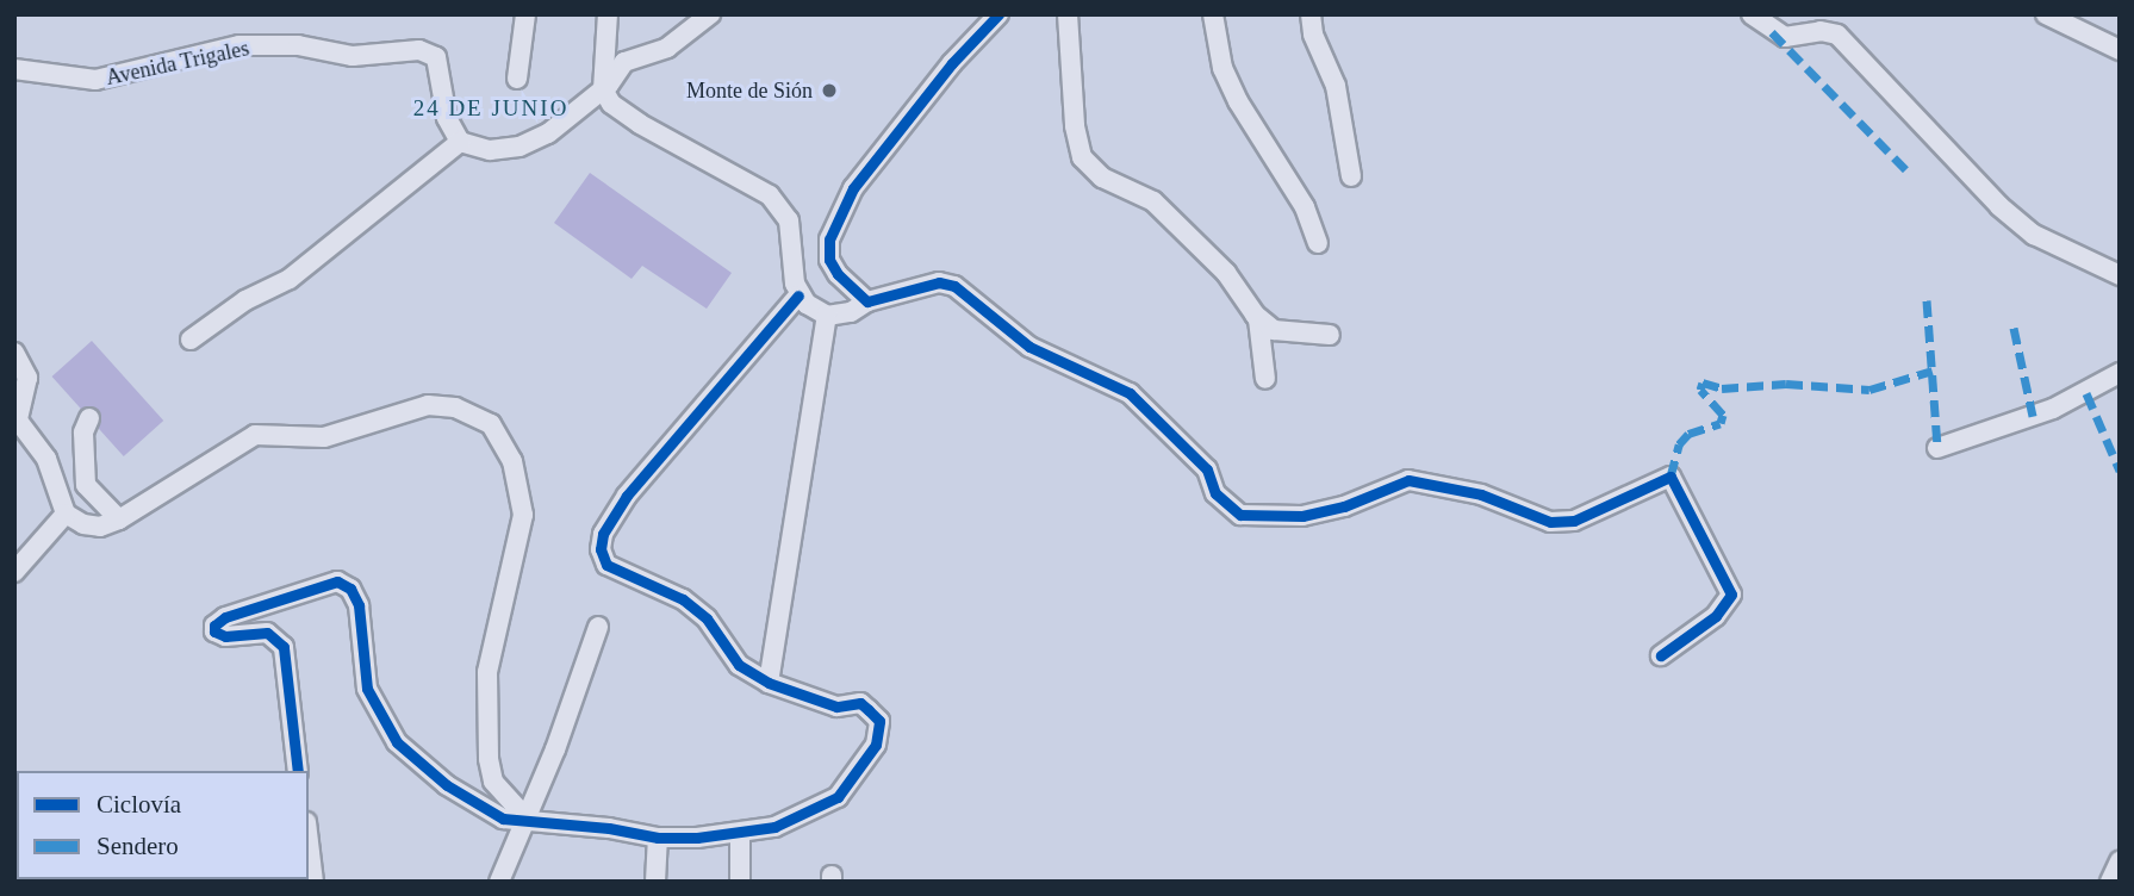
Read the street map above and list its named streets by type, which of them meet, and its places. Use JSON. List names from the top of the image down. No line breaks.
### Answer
{"streets":{"street":["Avenida Trigales"]},"districts":["24 DE JUNIO"],"places":["Monte de Sión"],"legend":["Ciclovía","Sendero"]}
